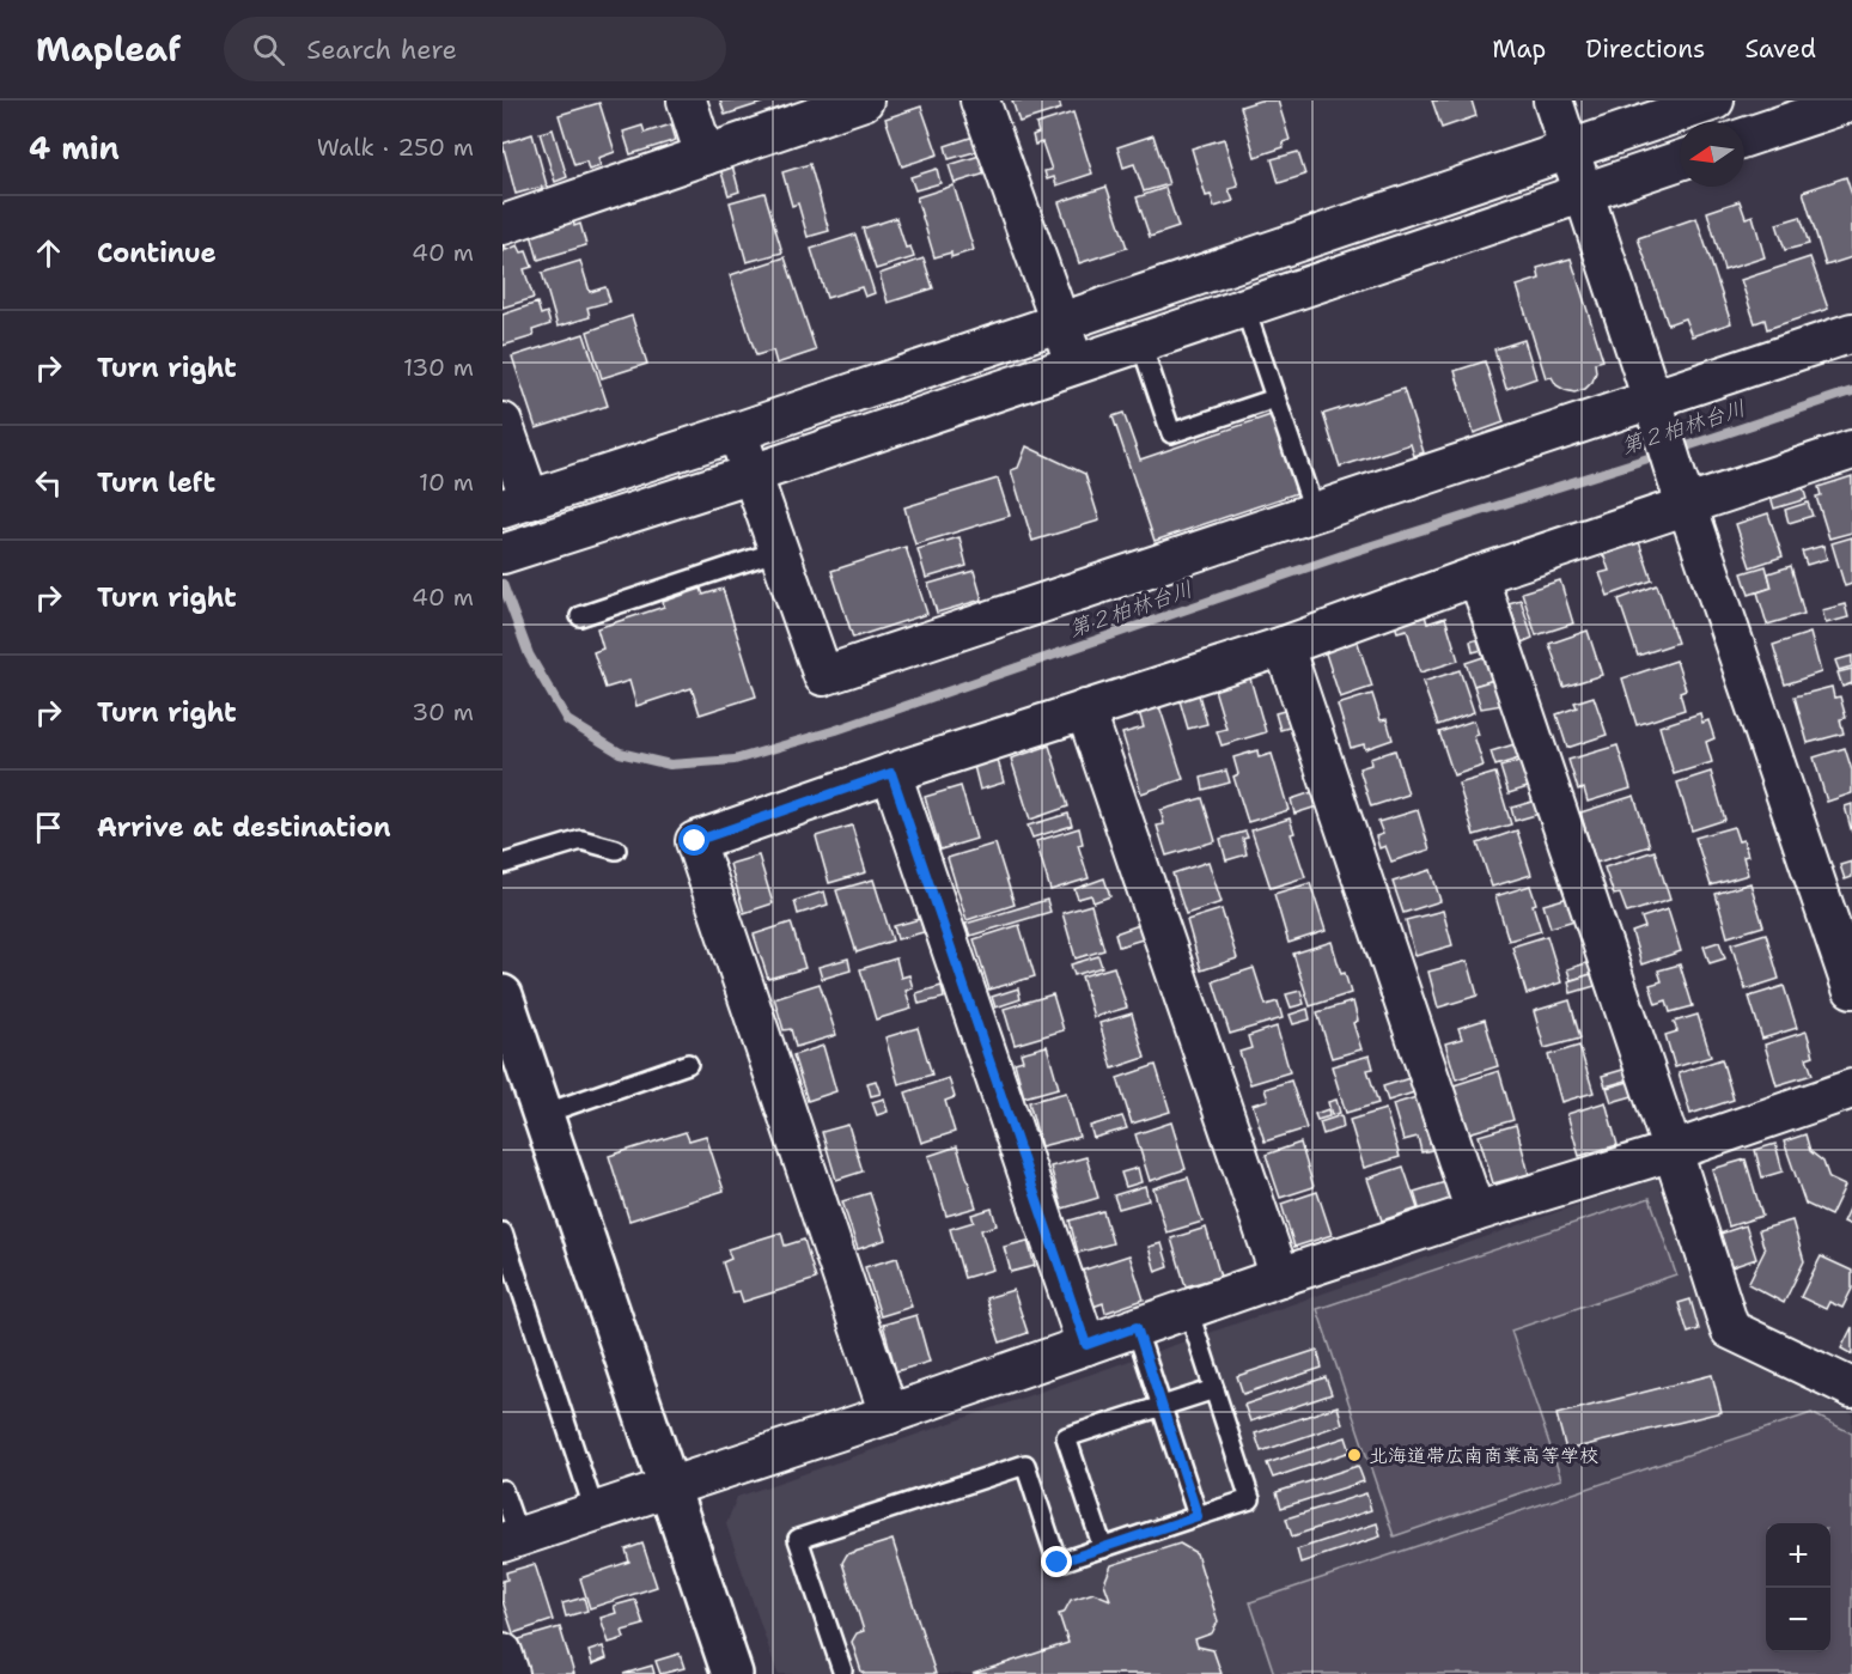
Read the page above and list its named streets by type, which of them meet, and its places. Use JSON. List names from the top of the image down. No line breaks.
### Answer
{"water":["第２柏林台川"],"places":["北海道帯広南商業高等学校"],"north":"left","page":{"header":"Mapleaf","search":"Search here","nav":["Map","Directions","Saved"],"heading":["4 min","Walk · 250 m"],"list":[["Continue","40 m"],["Turn right","130 m"],["Turn left","10 m"],["Turn right","40 m"],["Turn right","30 m"],"Arrive at destination"],"map_buttons":["+","−"]}}
